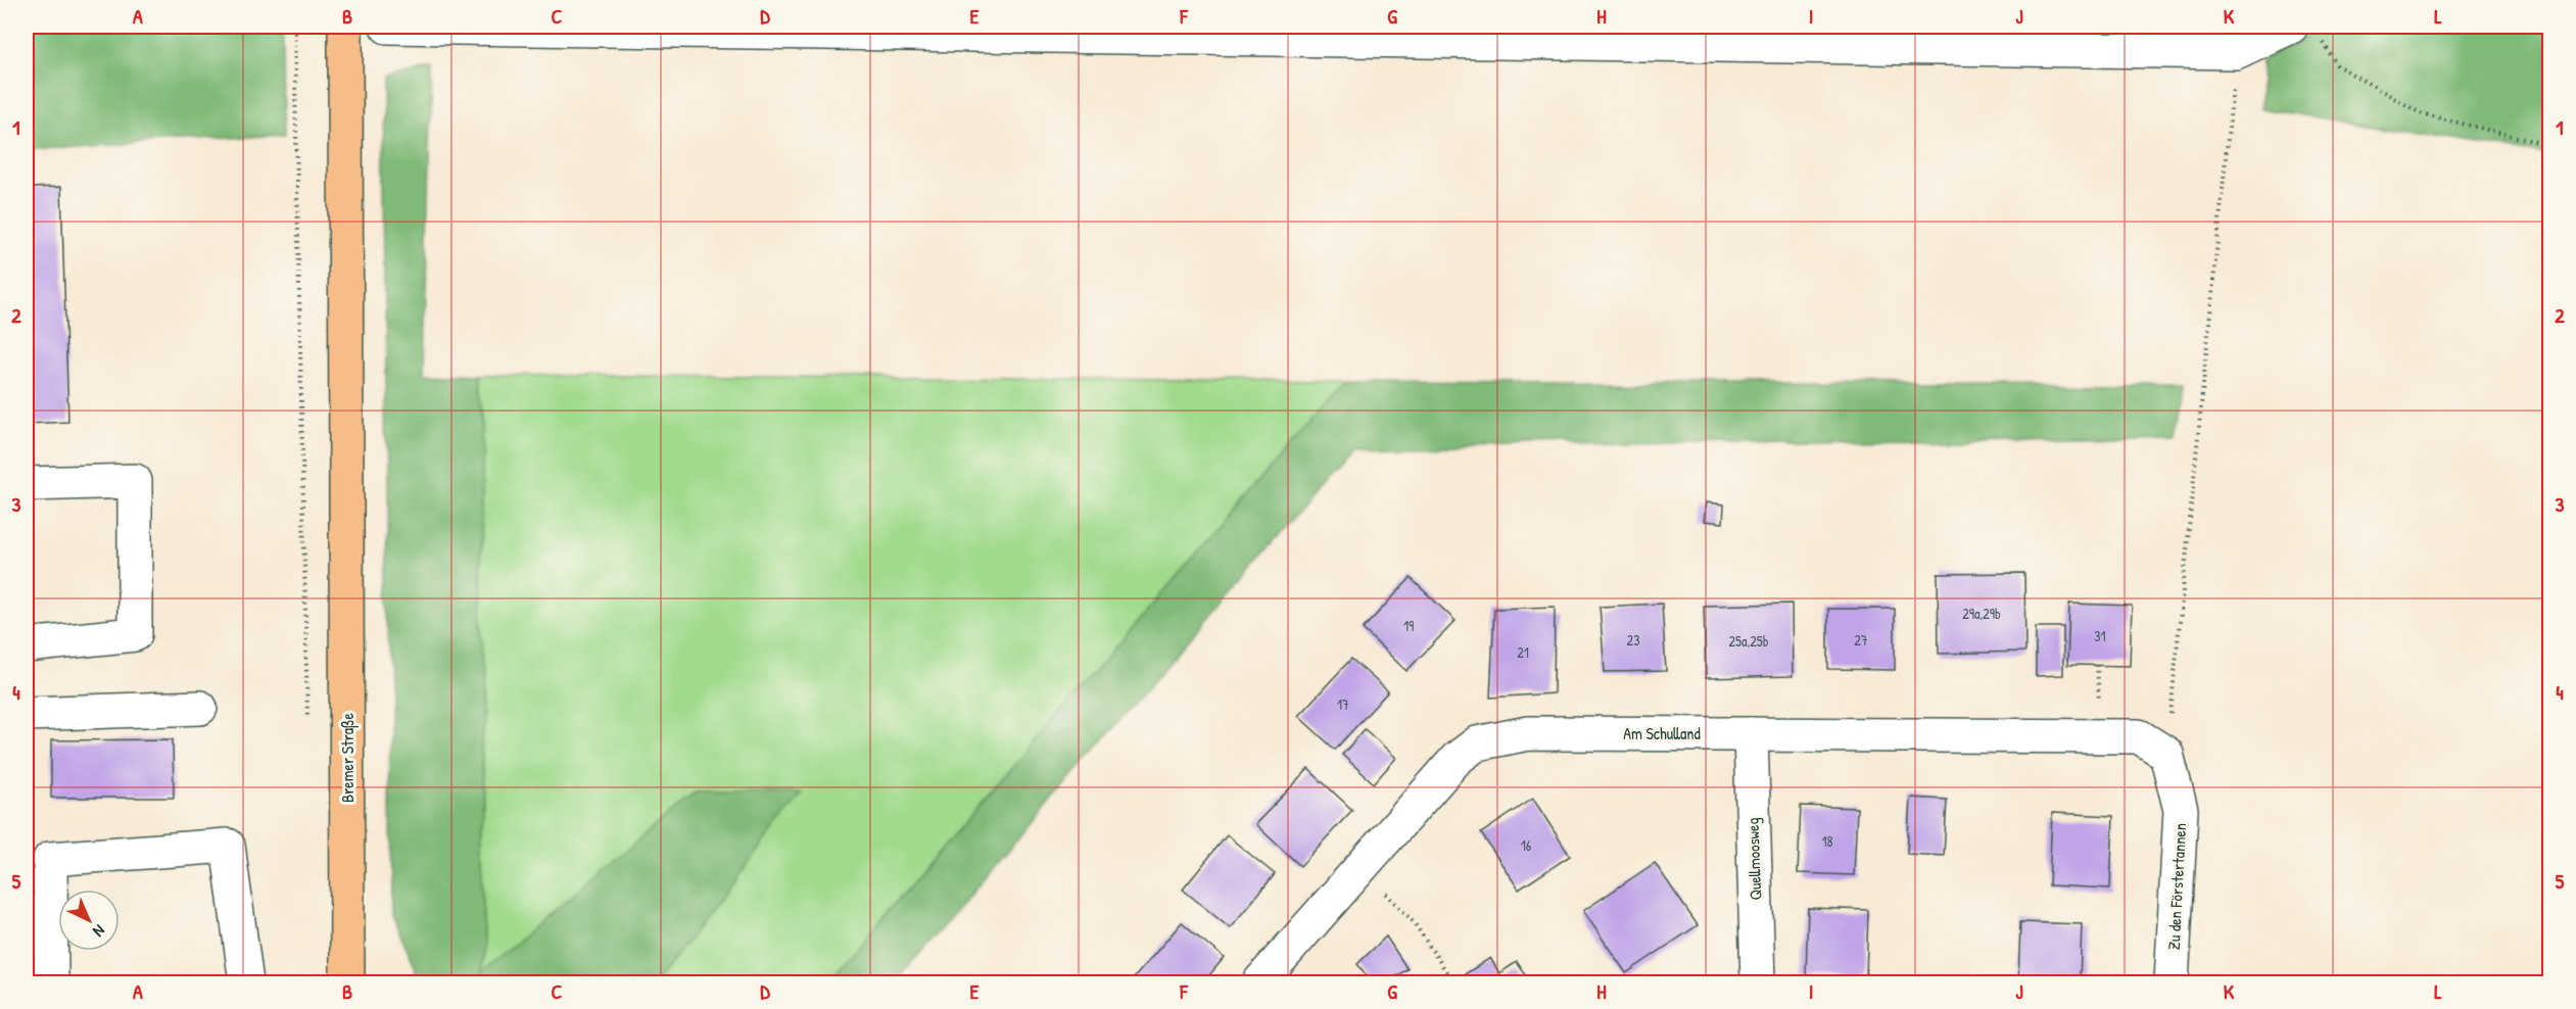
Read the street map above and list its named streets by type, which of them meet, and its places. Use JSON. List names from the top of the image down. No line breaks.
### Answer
{"streets":{"main road":["Bremer Straße"],"street":["Am Schulland","Quellmoosweg","Zu den Förstertannen"]},"crossings":[["Am Schulland","Quellmoosweg"],["Am Schulland","Zu den Förstertannen"]],"house_numbers":["29a,29b","19","31","23","27","25a,25b","21","17","18","16"],"north":"bottom right","grid":{"columns":["A","B","C","D","E","F","G","H","I","J","K","L"],"rows":["1","2","3","4","5"]}}
